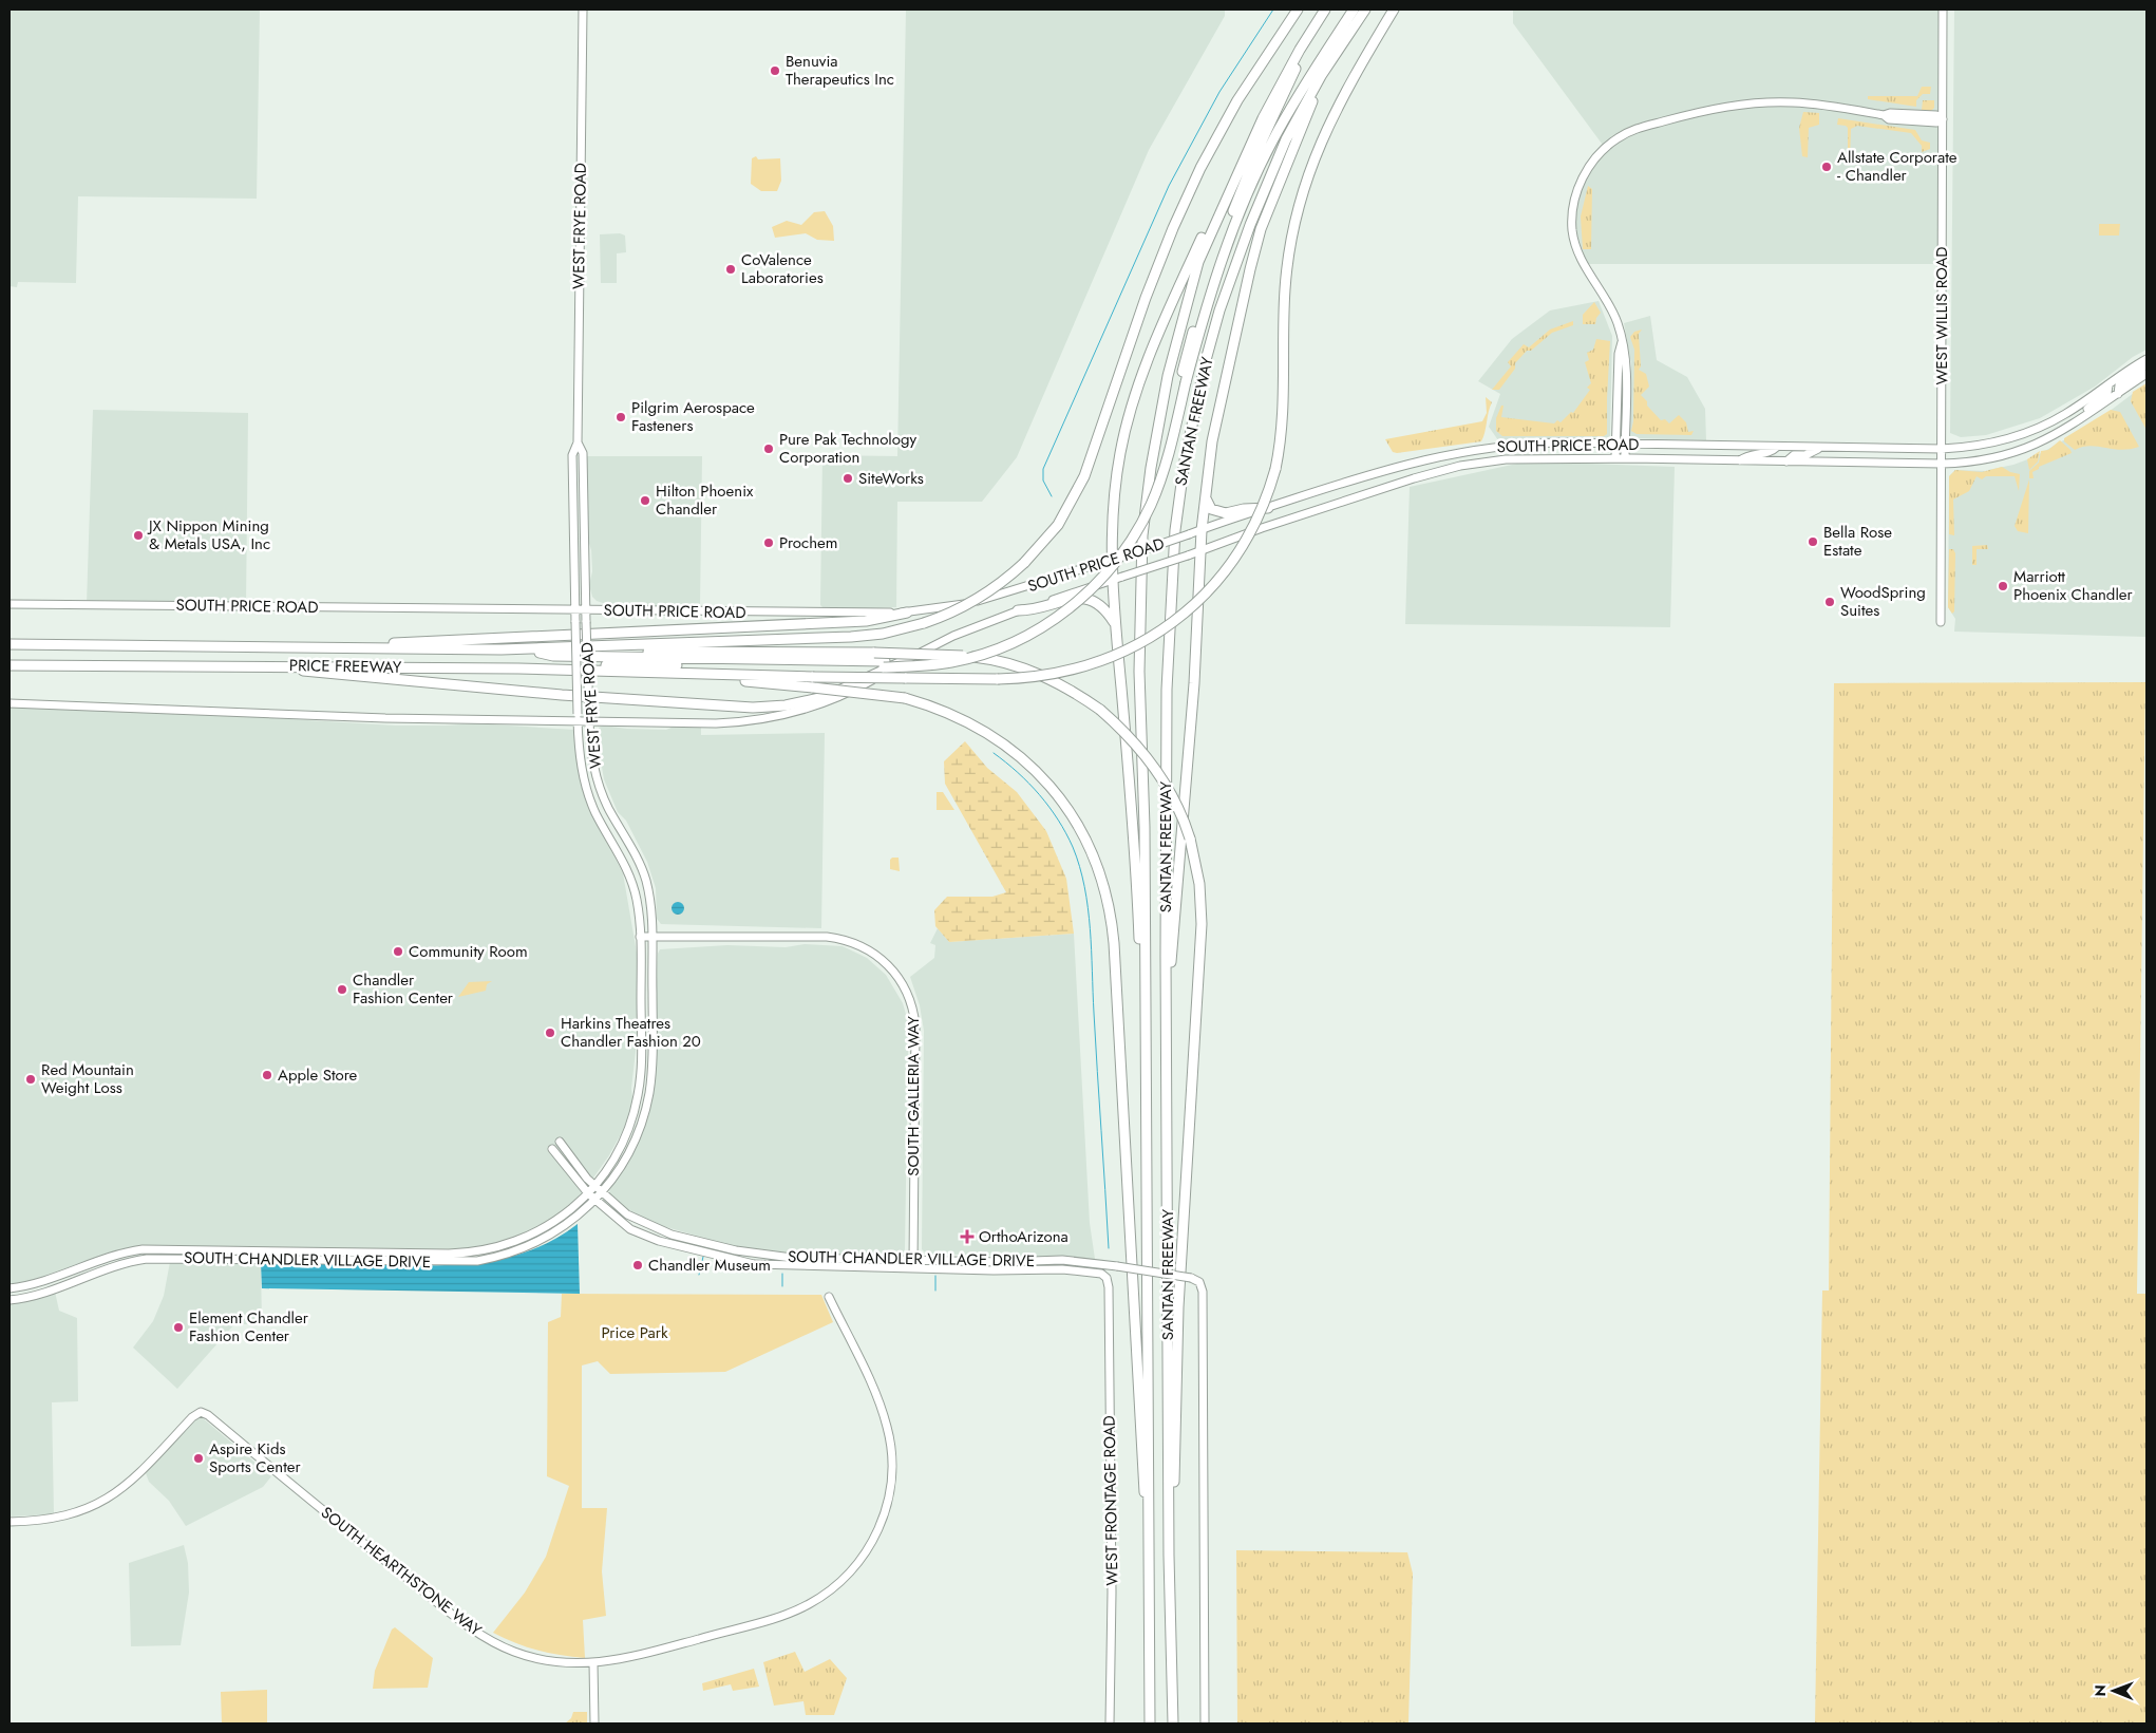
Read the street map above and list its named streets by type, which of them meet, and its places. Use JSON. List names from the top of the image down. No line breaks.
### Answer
{"streets":{"highway":["SANTAN FREEWAY","PRICE FREEWAY"],"street":["WEST FRYE ROAD","WEST WILLIS ROAD","SOUTH PRICE ROAD","SOUTH GALLERIA WAY","SOUTH CHANDLER VILLAGE DRIVE","WEST FRONTAGE ROAD","SOUTH HEARTHSTONE WAY"]},"crossings":[["WEST FRYE ROAD","SOUTH PRICE ROAD"],["WEST FRYE ROAD","SOUTH GALLERIA WAY"],["WEST FRYE ROAD","SOUTH CHANDLER VILLAGE DRIVE"],["WEST WILLIS ROAD","SOUTH PRICE ROAD"],["SOUTH GALLERIA WAY","SOUTH CHANDLER VILLAGE DRIVE"],["SOUTH CHANDLER VILLAGE DRIVE","WEST FRONTAGE ROAD"]],"parks":["Price Park"],"places":{"other":["Benuvia Therapeutics Inc","Allstate Corporate - Chandler","CoValence Laboratories","Pilgrim Aerospace Fasteners","Pure Pak Technology Corporation","SiteWorks","Hilton Phoenix Chandler","JX Nippon Mining & Metals USA, Inc","Bella Rose Estate","Prochem","Marriott Phoenix Chandler","WoodSpring Suites","Community Room","Chandler Fashion Center","Harkins Theatres Chandler Fashion 20","Apple Store","Red Mountain Weight Loss","Chandler Museum","Element Chandler Fashion Center","Aspire Kids Sports Center"],"health":["OrthoArizona"]},"north":"left"}
